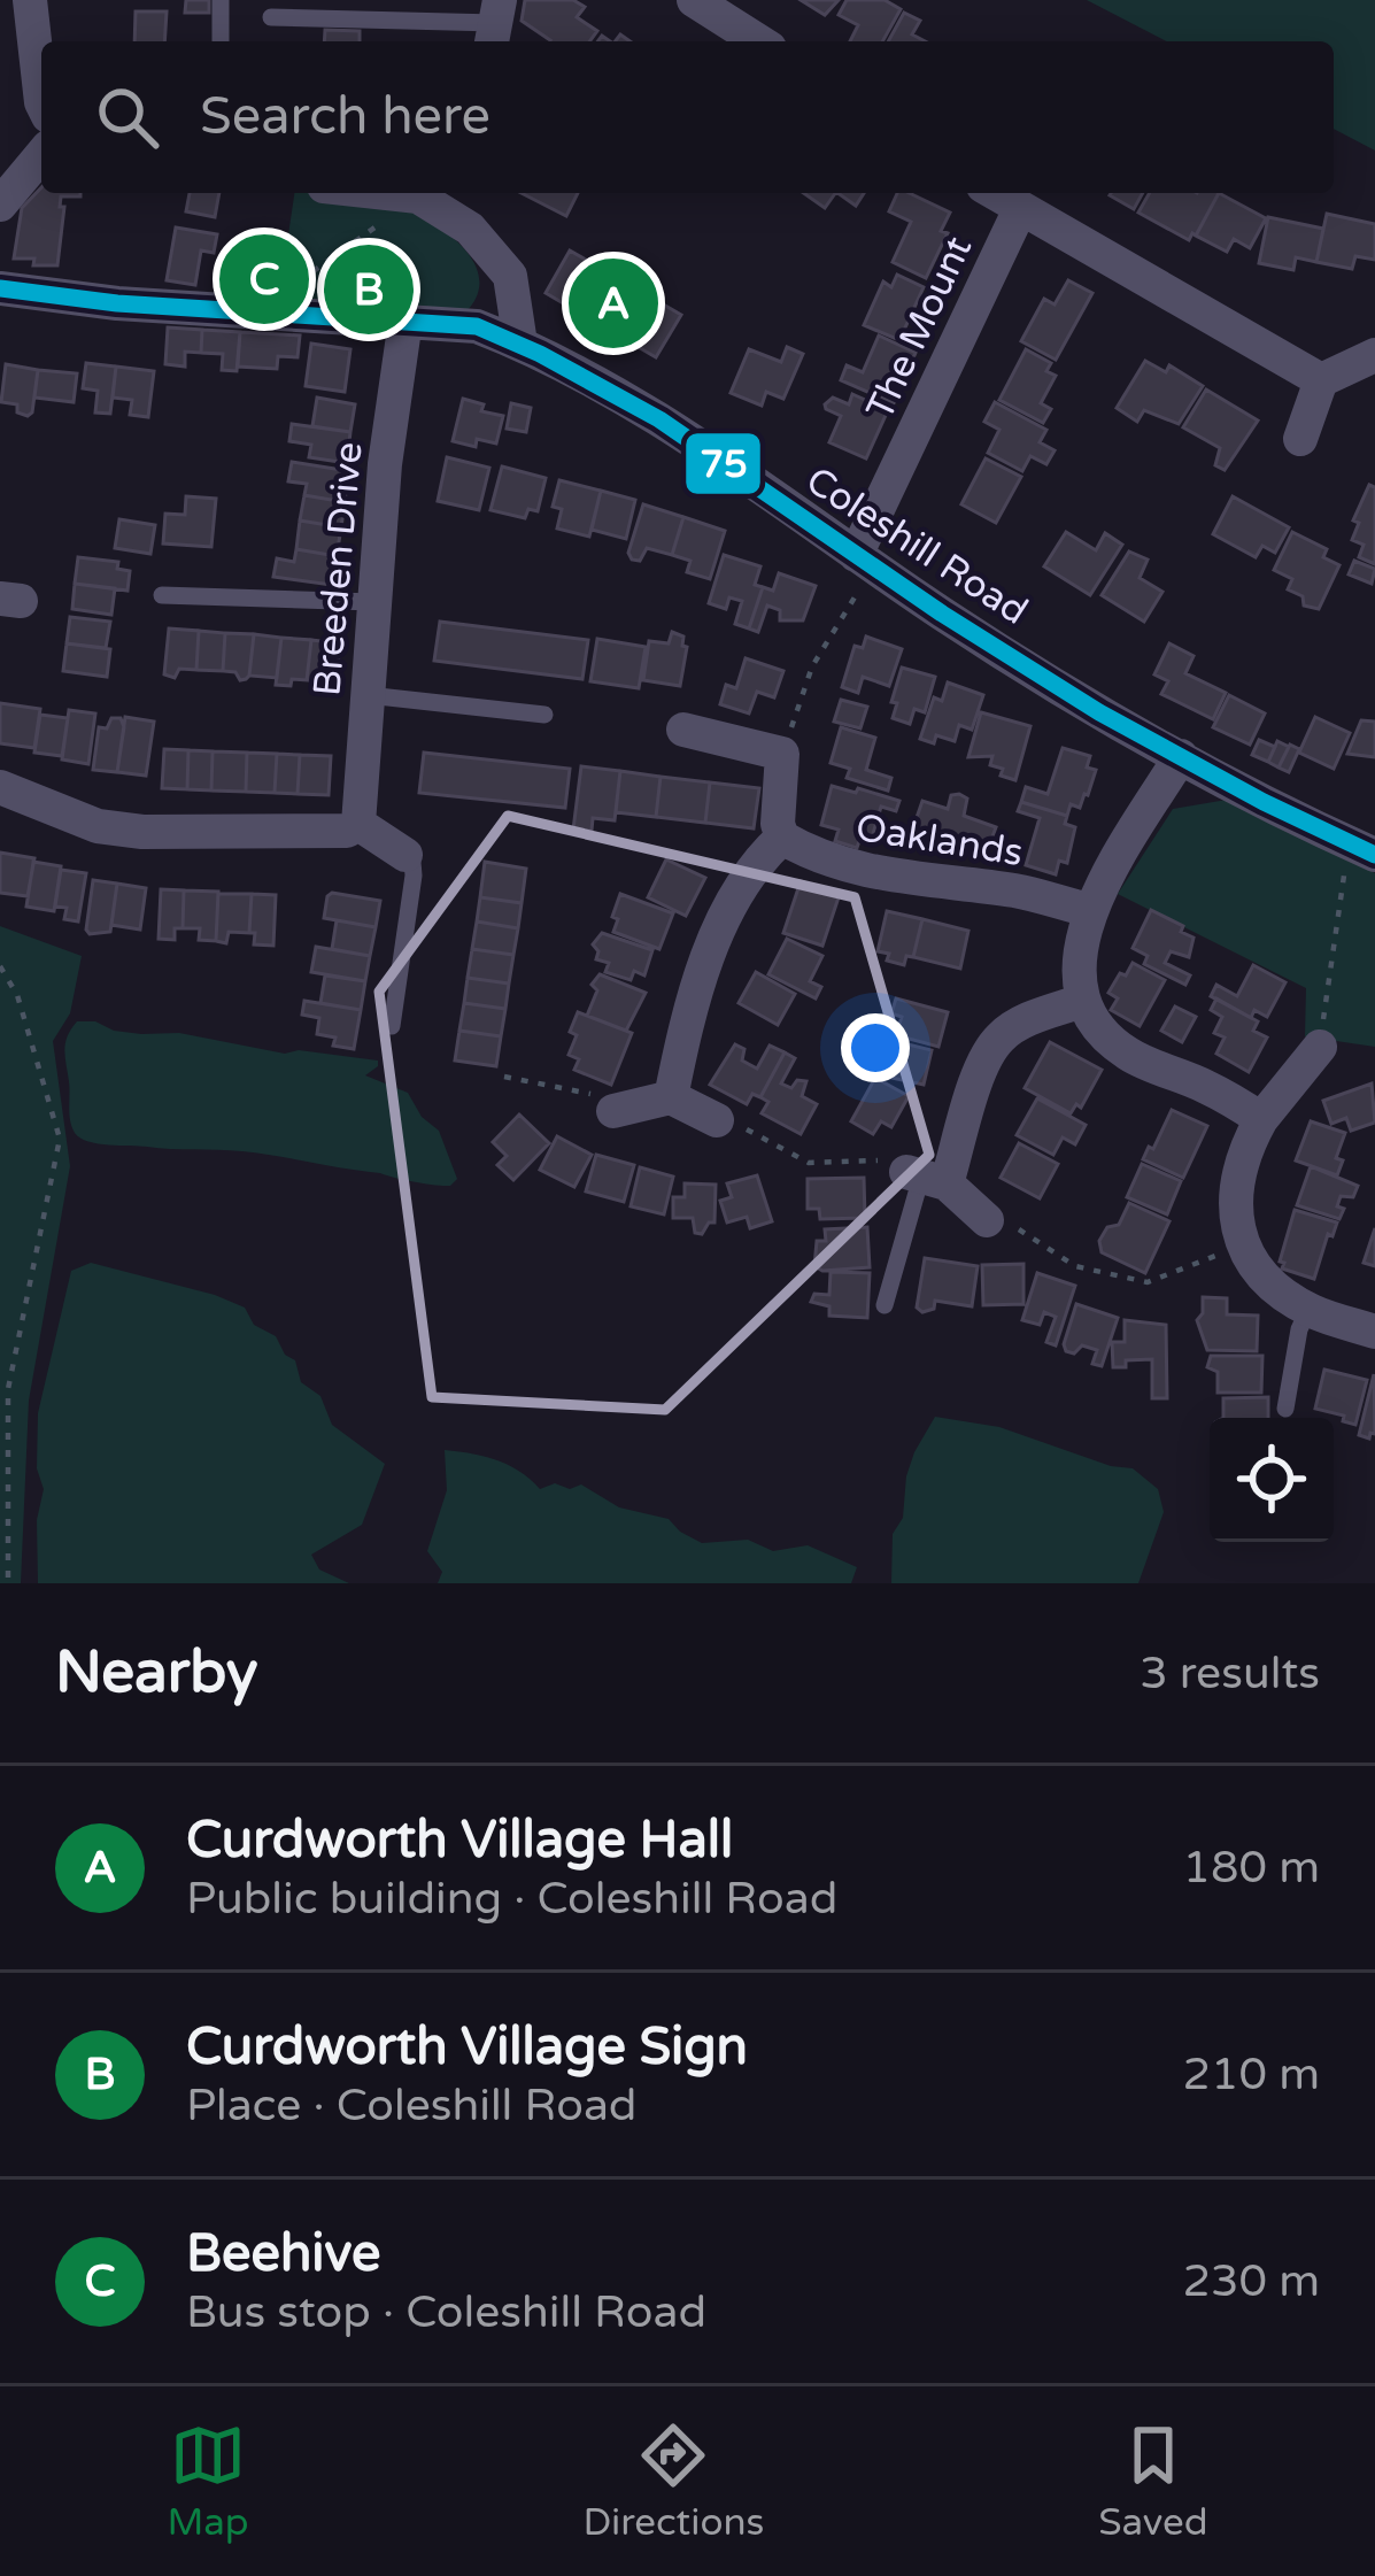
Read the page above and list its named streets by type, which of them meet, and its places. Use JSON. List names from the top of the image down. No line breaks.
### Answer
{"streets":{"street":["The Mount","Coleshill Road","Breeden Drive","Oaklands"]},"crossings":[["The Mount","Coleshill Road"],["Coleshill Road","Breeden Drive"]],"lines":["transit line 75"],"page":{"search":"Search here","pins":["C","B","A"],"heading":["Nearby","3 results"],"list":[{"mark":"A","name":"Curdworth Village Hall","note":"Public building · Coleshill Road","value":"180 m"},{"mark":"B","name":"Curdworth Village Sign","note":"Place · Coleshill Road","value":"210 m"},{"mark":"C","name":"Beehive","note":"Bus stop · Coleshill Road","value":"230 m"}],"nav":["Map","Directions","Saved"]}}
